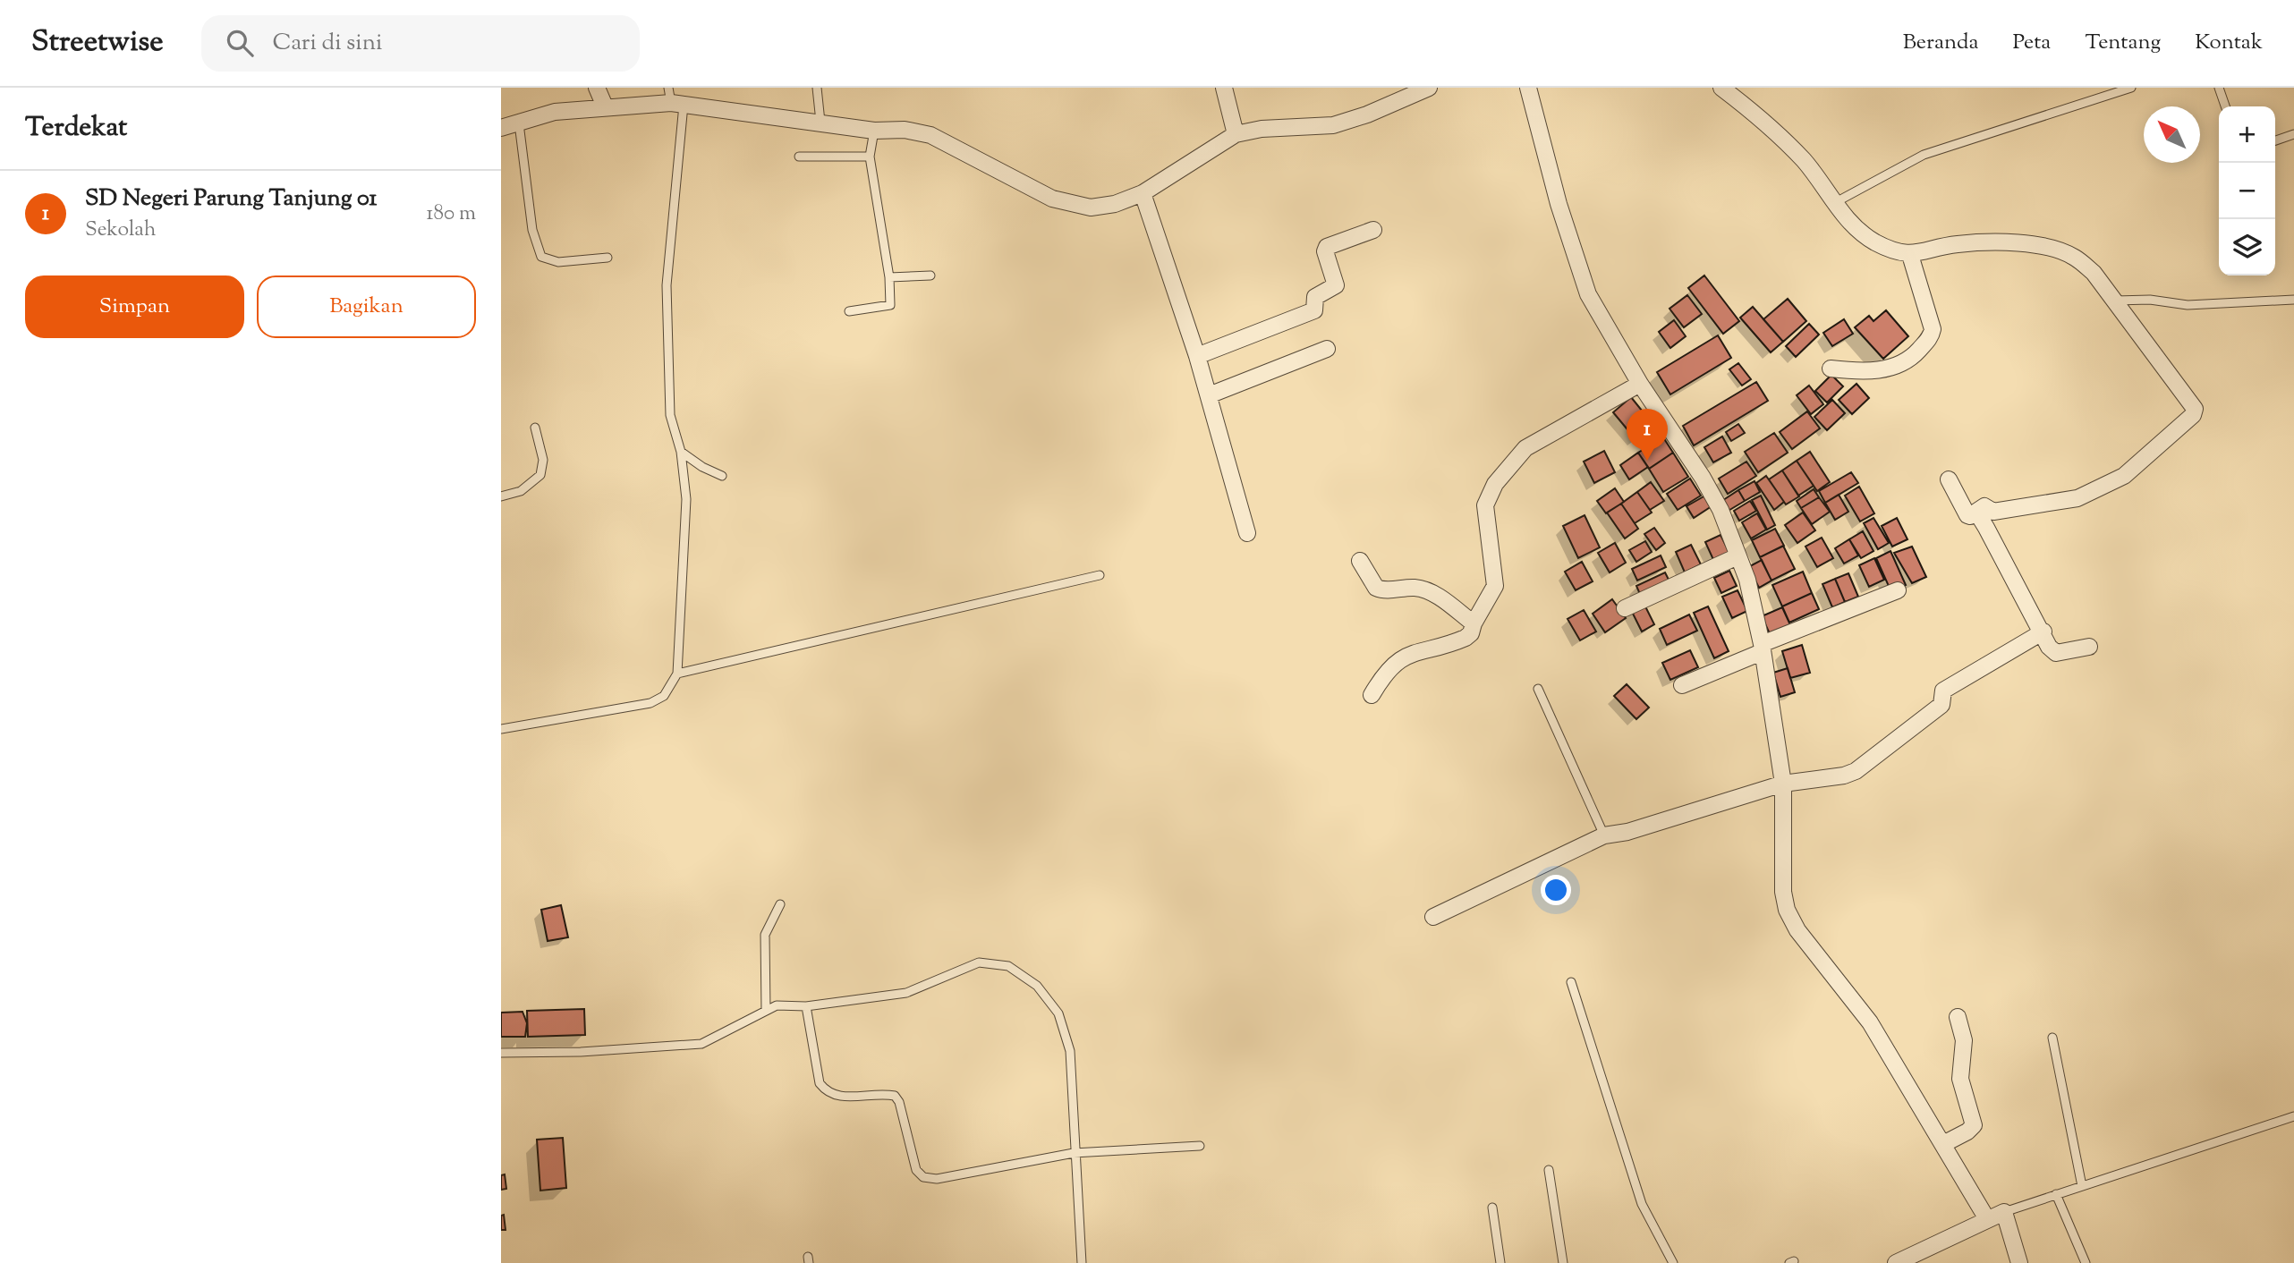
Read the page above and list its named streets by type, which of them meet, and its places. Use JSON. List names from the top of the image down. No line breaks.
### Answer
{"north":"top left","page":{"header":"Streetwise","search":"Cari di sini","nav":["Beranda","Peta","Tentang","Kontak"],"heading":"Terdekat","map_buttons":["+","−"],"list":[{"mark":"1","name":"SD Negeri Parung Tanjung 01","note":"Sekolah","value":"180 m"}],"buttons":["Simpan","Bagikan"],"pins":"1"}}
